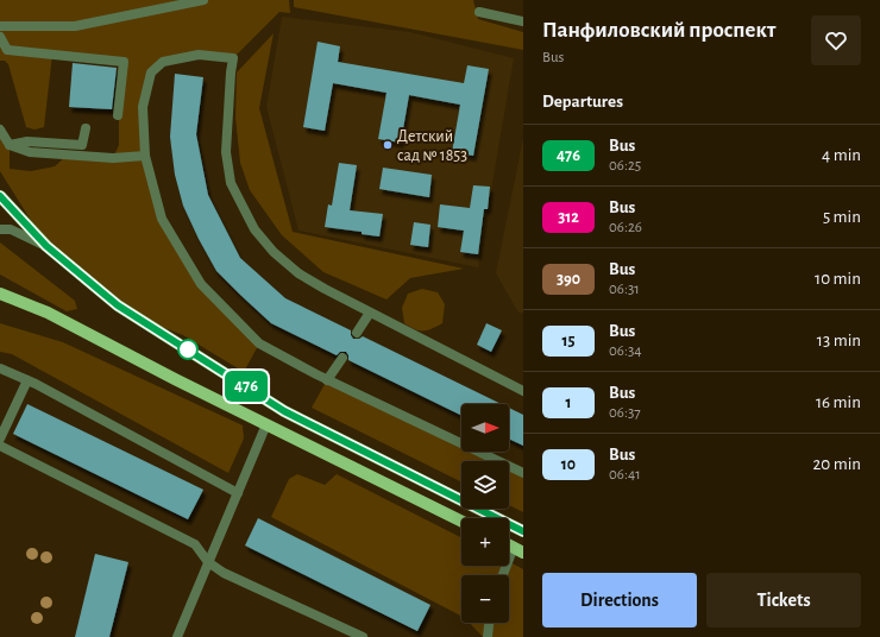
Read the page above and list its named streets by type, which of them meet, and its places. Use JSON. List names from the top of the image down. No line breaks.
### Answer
{"places":["Детский сад № 1853"],"lines":["bus line 476"],"north":"right","page":{"on_map":"476","heading":[["Панфиловский проспект","Bus"],"Departures"],"list":[{"mark":"476","name":"Bus","note":"06:25","value":"4 min"},{"mark":"312","name":"Bus","note":"06:26","value":"5 min"},{"mark":"390","name":"Bus","note":"06:31","value":"10 min"},{"mark":"15","name":"Bus","note":"06:34","value":"13 min"},{"mark":"1","name":"Bus","note":"06:37","value":"16 min"},{"mark":"10","name":"Bus","note":"06:41","value":"20 min"}],"map_buttons":["+","−"],"buttons":["Directions","Tickets"]}}
